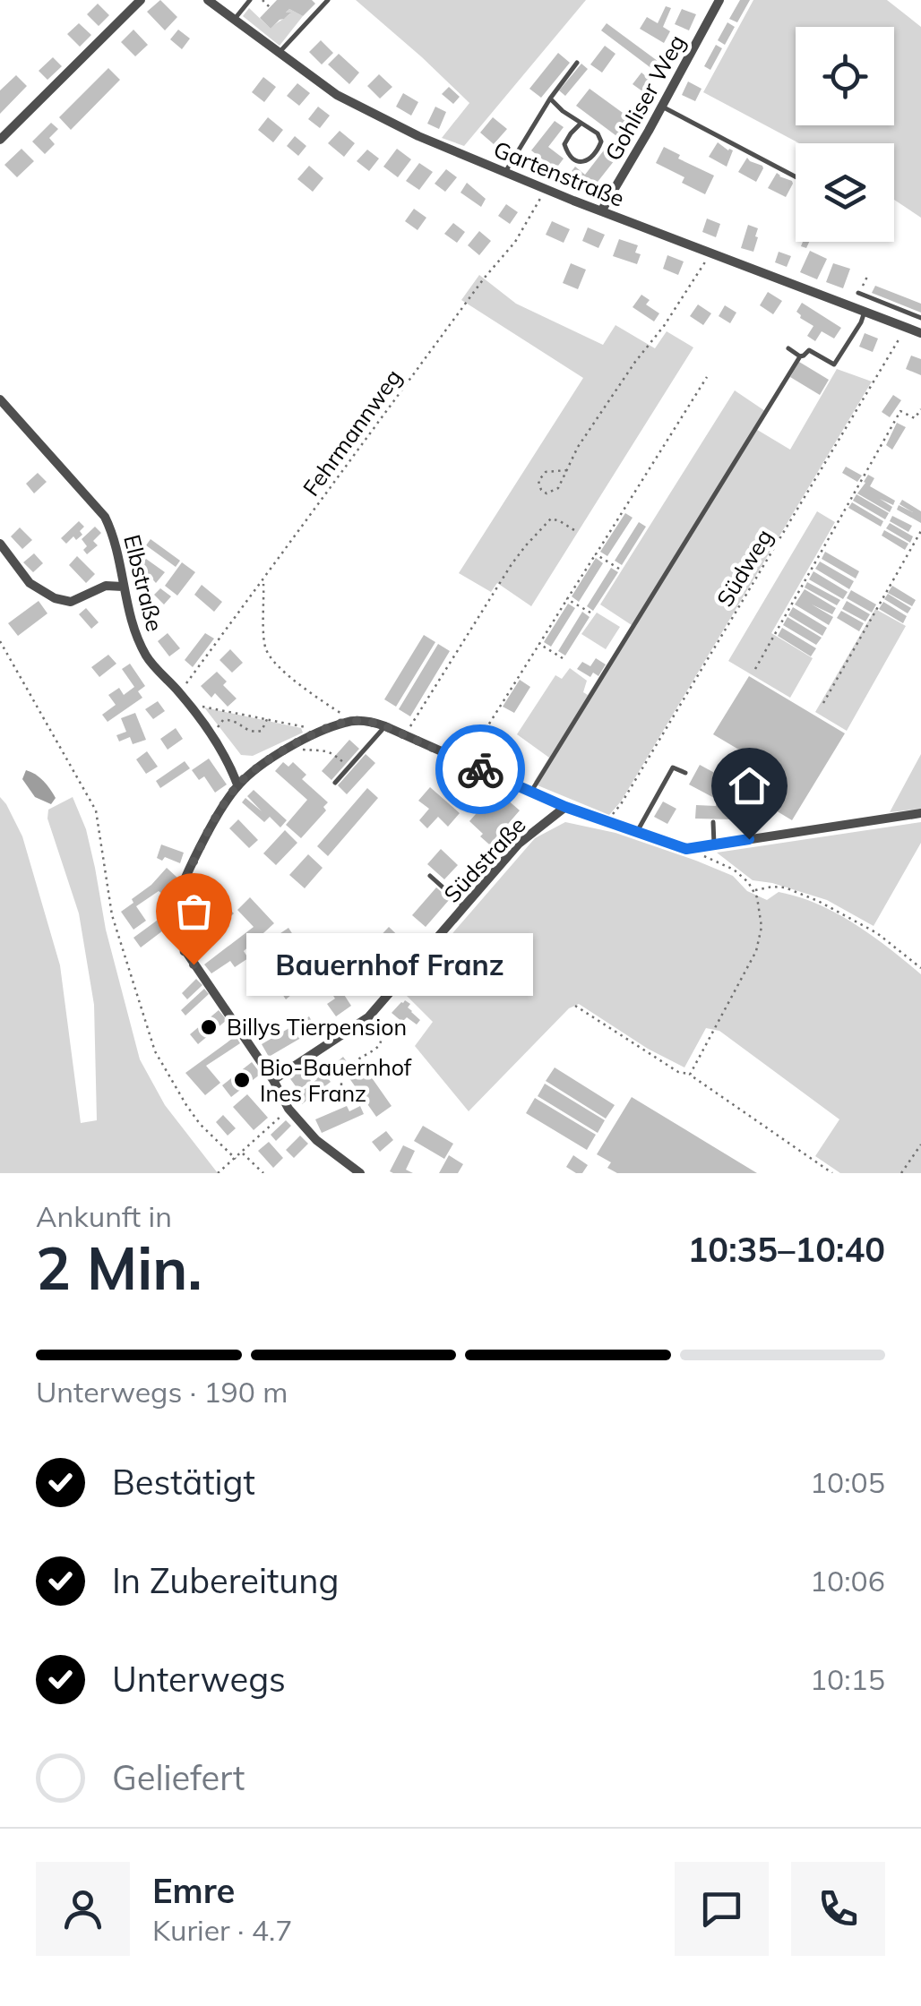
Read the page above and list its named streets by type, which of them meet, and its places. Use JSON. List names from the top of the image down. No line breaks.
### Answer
{"streets":{"street":["Gohliser Weg","Gartenstraße","Elbstraße","Südstraße"],"path":["Fehrmannweg","Südweg"]},"crossings":[["Gohliser Weg","Gartenstraße"],["Gartenstraße","Fehrmannweg"],["Gartenstraße","Südweg"],["Fehrmannweg","Elbstraße"]],"places":["Bauernhof Franz","Billys Tierpension","Bio-Bauernhof Ines Franz"],"page":{"bubble":"Bauernhof Franz","heading":["2 Min.","Ankunft in","10:35–10:40"],"panel":["Emre","Kurier · 4.7"],"bar":"Unterwegs · 190 m","list":[["Bestätigt","10:05"],["In Zubereitung","10:06"],["Unterwegs","10:15"],"Geliefert"]}}
